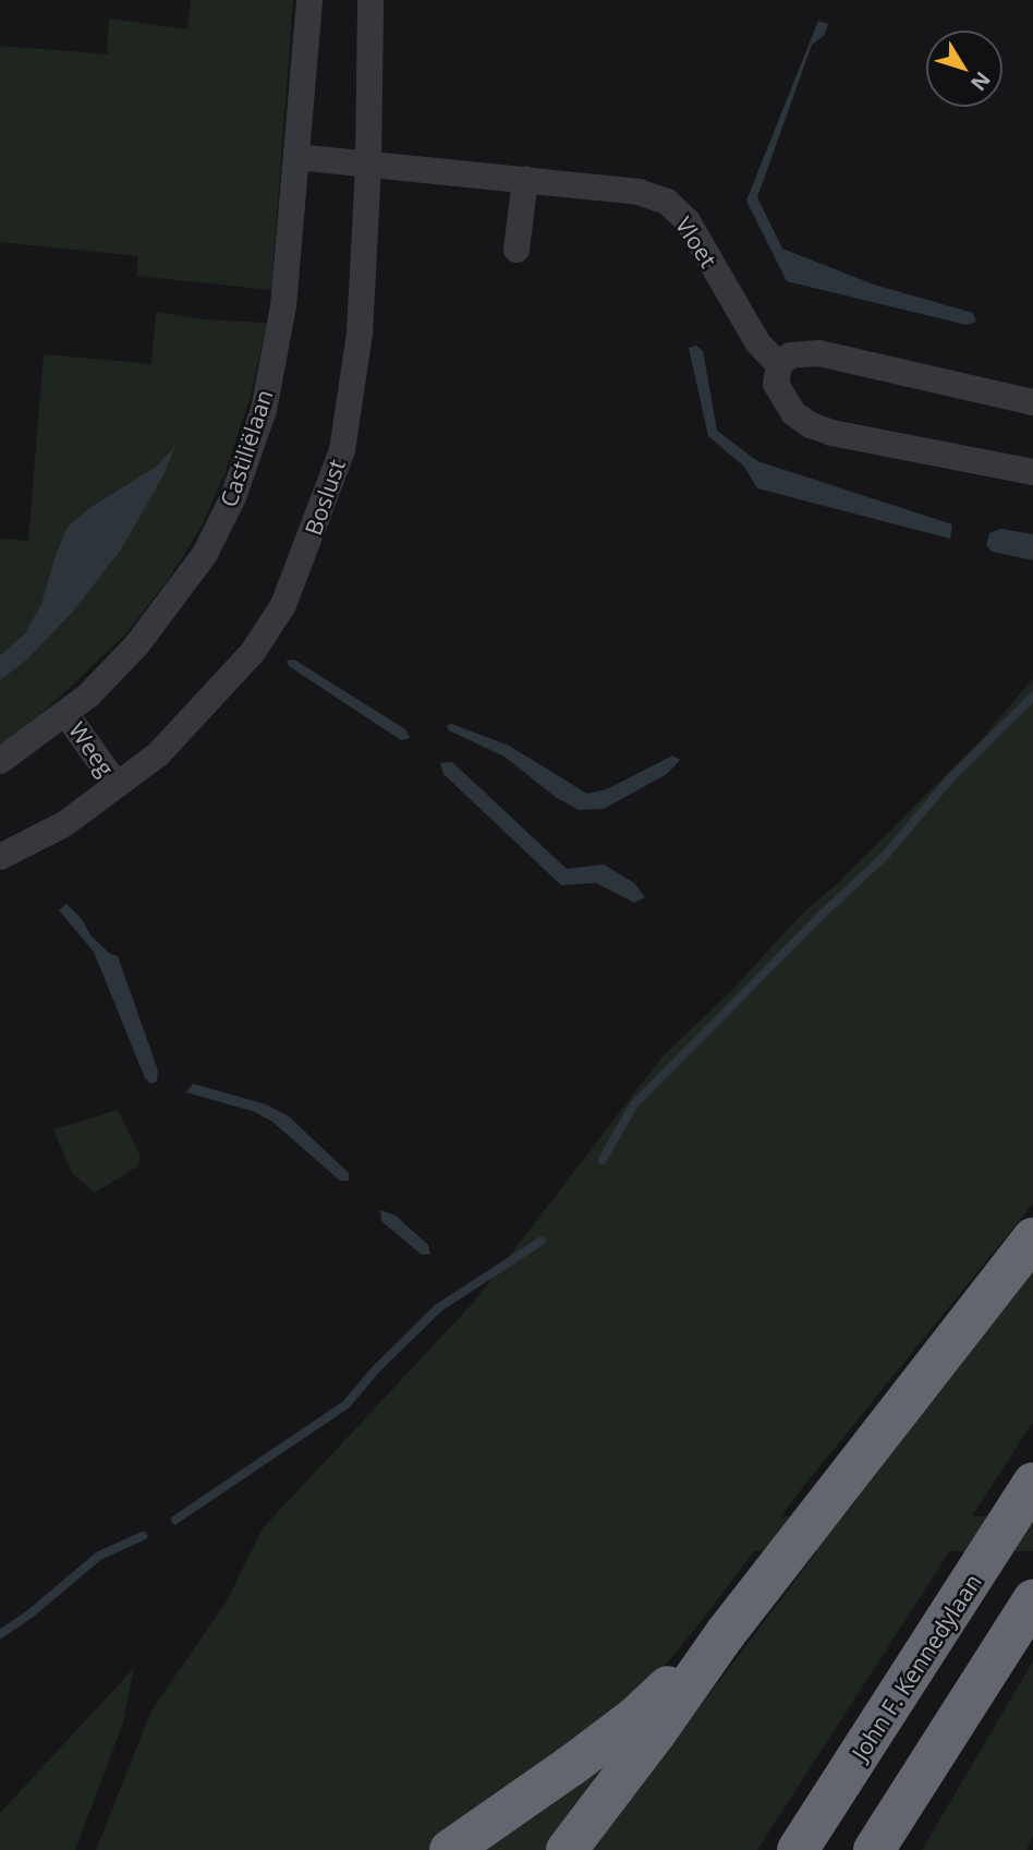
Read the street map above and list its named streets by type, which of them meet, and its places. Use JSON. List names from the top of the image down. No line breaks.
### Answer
{"streets":{"highway":["John F. Kennedylaan"],"street":["Vloet","Castiliëlaan","Boslust","Weeg"]},"crossings":[["Vloet","Castiliëlaan"],["Vloet","Boslust"],["Castiliëlaan","Weeg"],["Boslust","Weeg"]],"north":"bottom right"}
